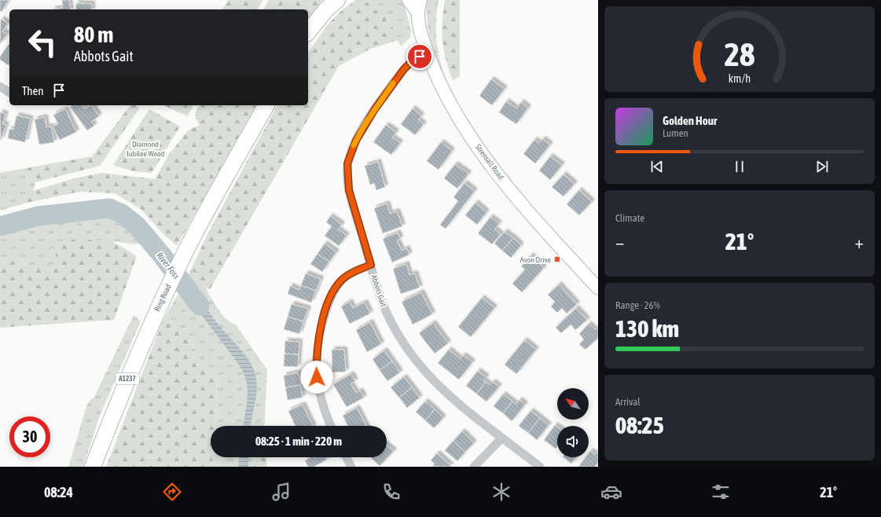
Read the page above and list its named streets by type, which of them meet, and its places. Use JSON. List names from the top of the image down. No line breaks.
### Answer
{"streets":{"highway":["Ring Road","A1237"],"street":["Strensall Road","Abbots Gait"]},"crossings":[["Strensall Road","Abbots Gait"]],"water":["River Foss"],"parks":["Diamond Jubilee Wood"],"places":{"transit":["Avon Drive"]},"north":"top left","page":{"turn":["80 m","Abbots Gait"],"then":"Then","song":["Golden Hour","Lumen"],"tile":["Climate",["Range · 26%","130 km"],["Arrival","08:25"]],"heat":["−","21°","+"],"limit":"30","trip":"08:25 · 1 min · 220 m","tabs":["08:24","21°"],"gauge":["28","km/h"]}}
